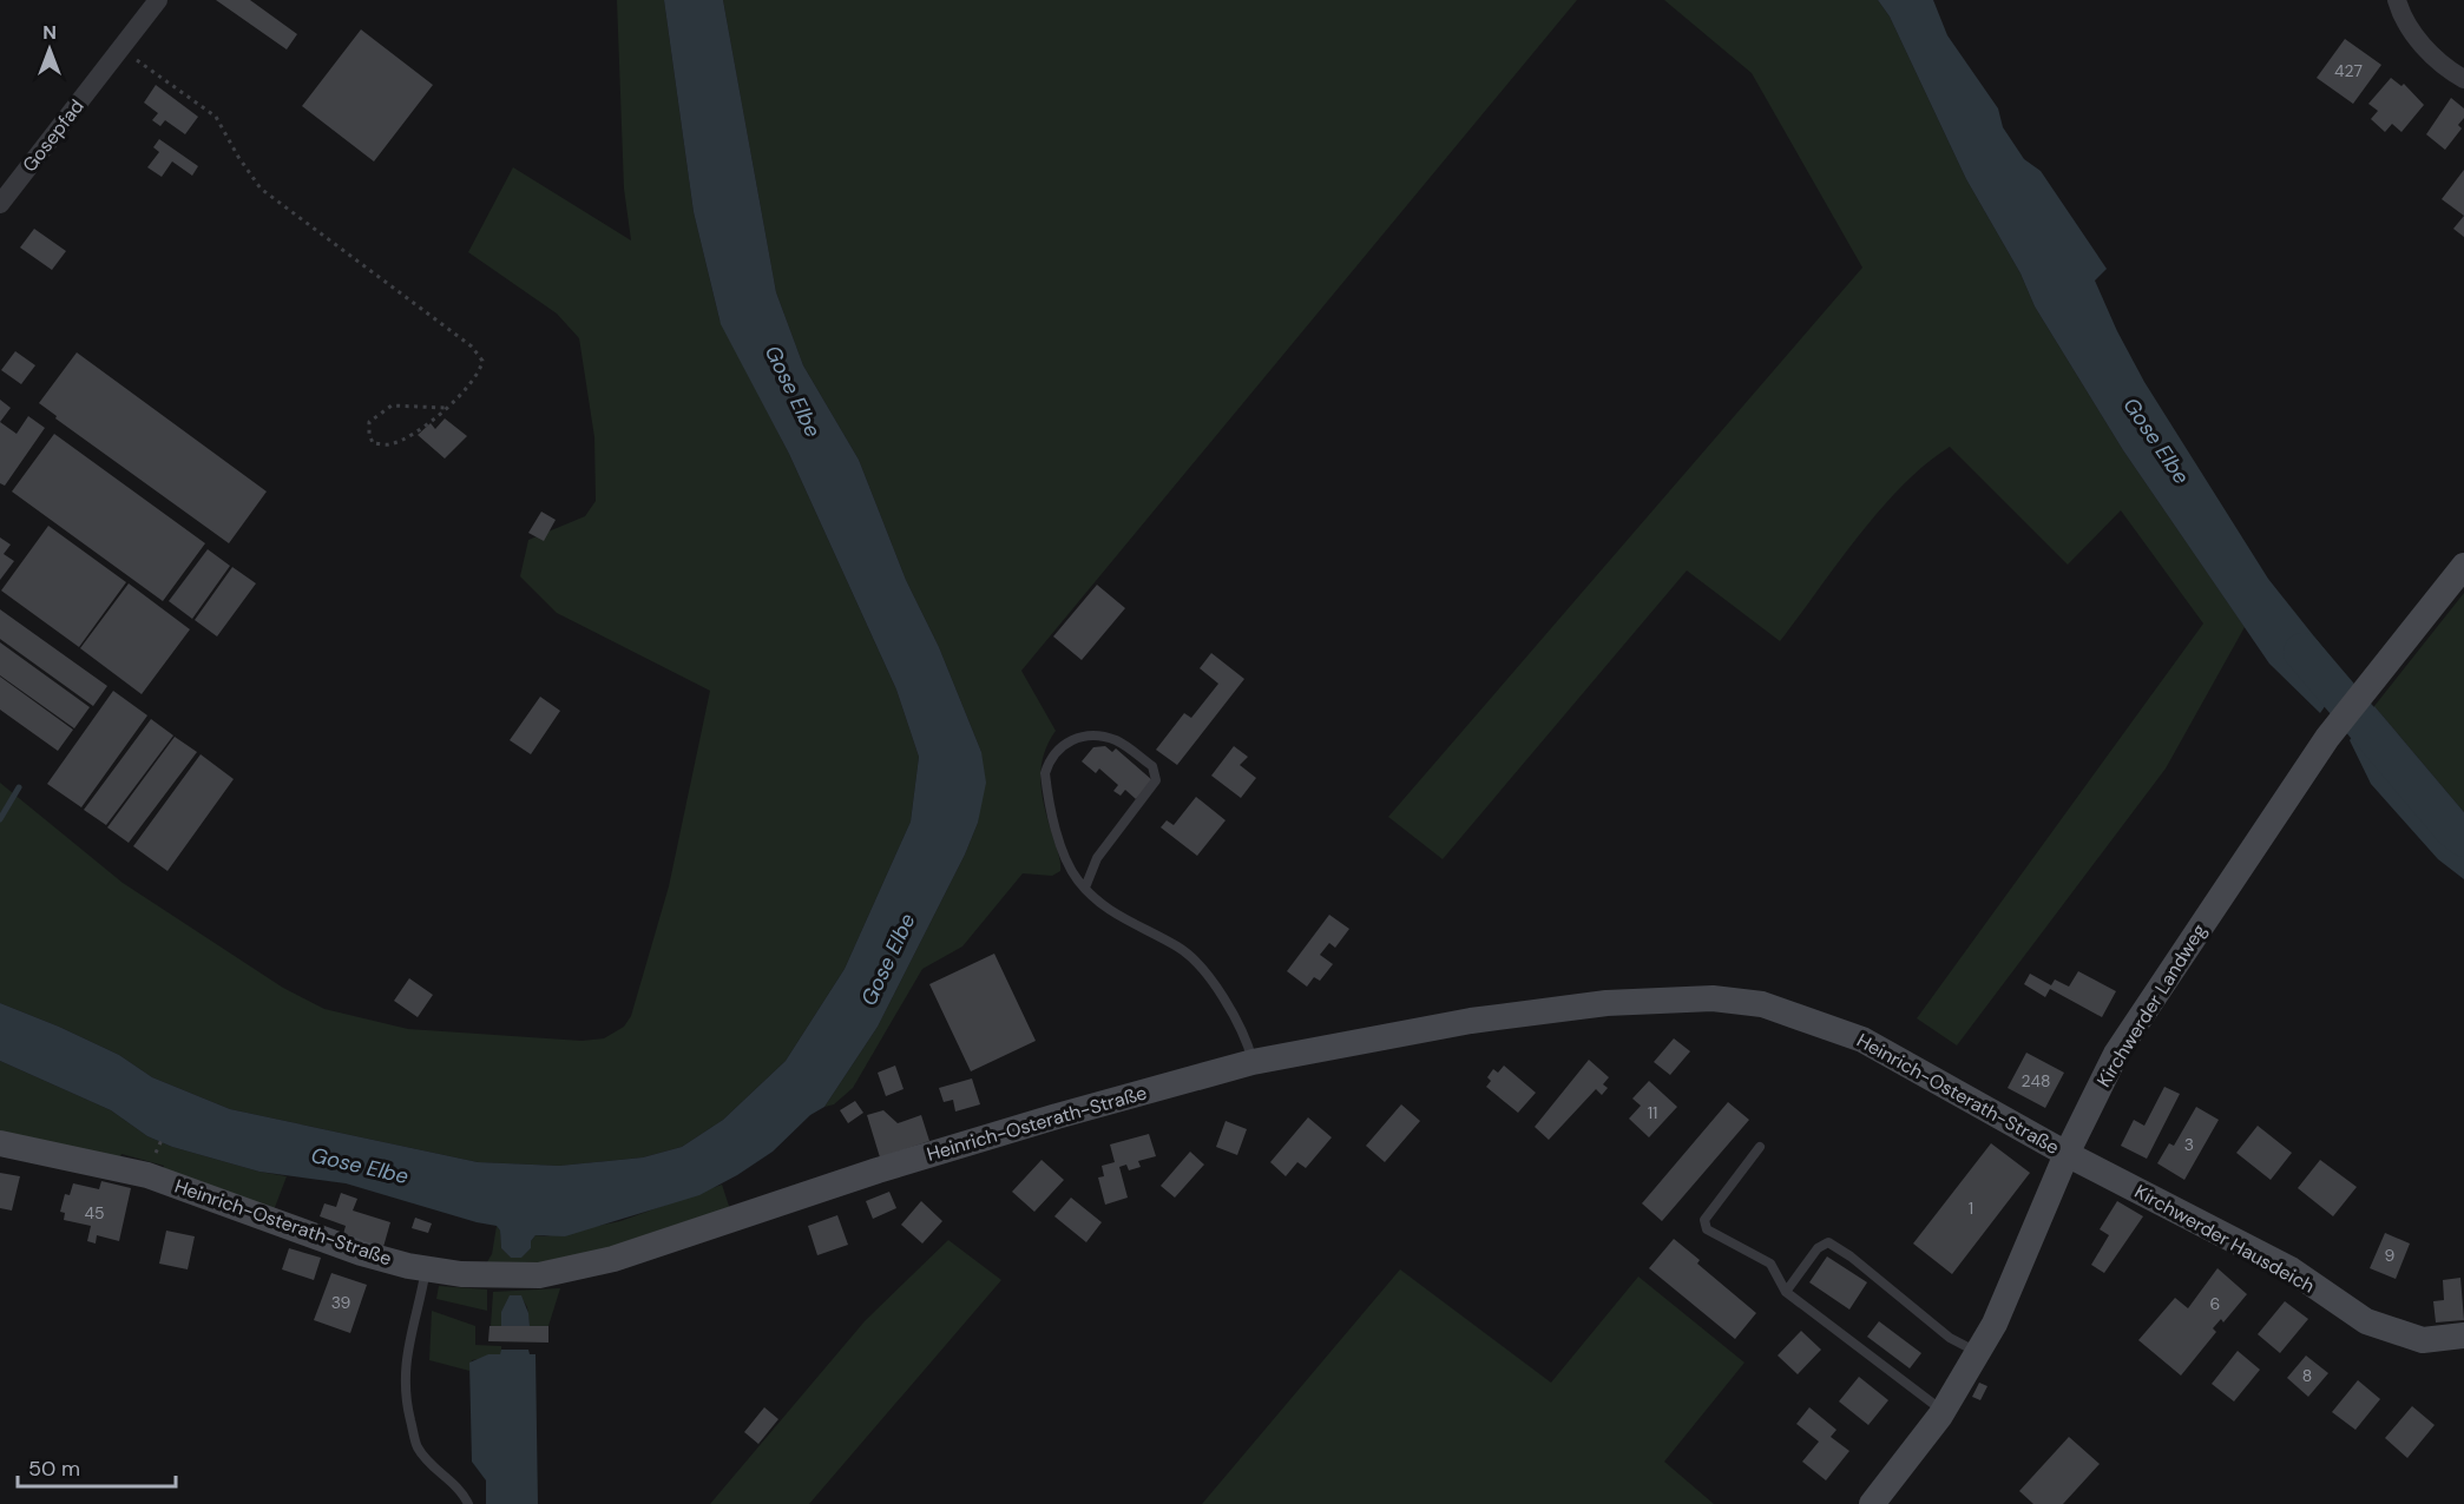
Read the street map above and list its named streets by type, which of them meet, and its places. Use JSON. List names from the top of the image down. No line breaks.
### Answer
{"streets":{"street":["Gosepfad","Kirchwerder Landweg","Heinrich-Osterath-Straße","Kirchwerder Hausdeich"]},"crossings":[["Kirchwerder Landweg","Heinrich-Osterath-Straße"],["Kirchwerder Landweg","Kirchwerder Hausdeich"],["Heinrich-Osterath-Straße","Kirchwerder Hausdeich"]],"water":["Gose Elbe"],"house_numbers":["427","248","11","3","1","45","9","39","6","8"],"scale_bar":"50 m","north":"top"}
